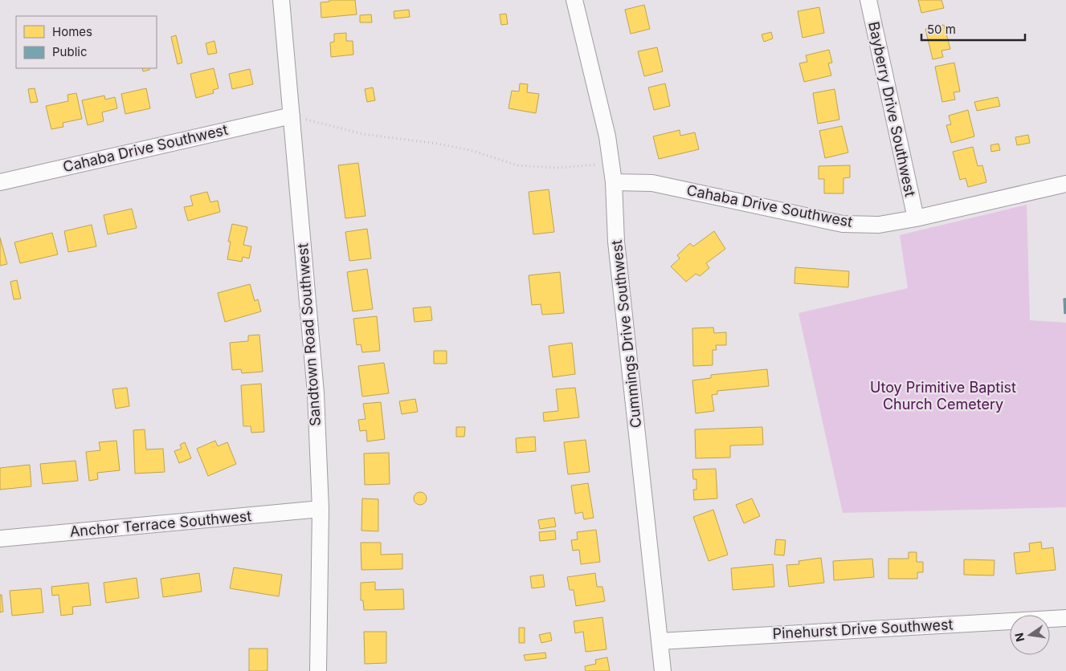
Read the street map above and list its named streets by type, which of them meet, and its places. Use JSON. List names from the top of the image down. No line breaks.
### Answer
{"streets":{"street":["Bayberry Drive Southwest","Cahaba Drive Southwest","Cummings Drive Southwest","Sandtown Road Southwest","Anchor Terrace Southwest","Pinehurst Drive Southwest"]},"crossings":[["Bayberry Drive Southwest","Cahaba Drive Southwest"],["Cahaba Drive Southwest","Cummings Drive Southwest"],["Cahaba Drive Southwest","Sandtown Road Southwest"],["Cummings Drive Southwest","Pinehurst Drive Southwest"],["Sandtown Road Southwest","Anchor Terrace Southwest"]],"parks":["Utoy Primitive Baptist Church Cemetery"],"legend":["Homes","Public"],"scale_bar":"50 m","north":"left"}
